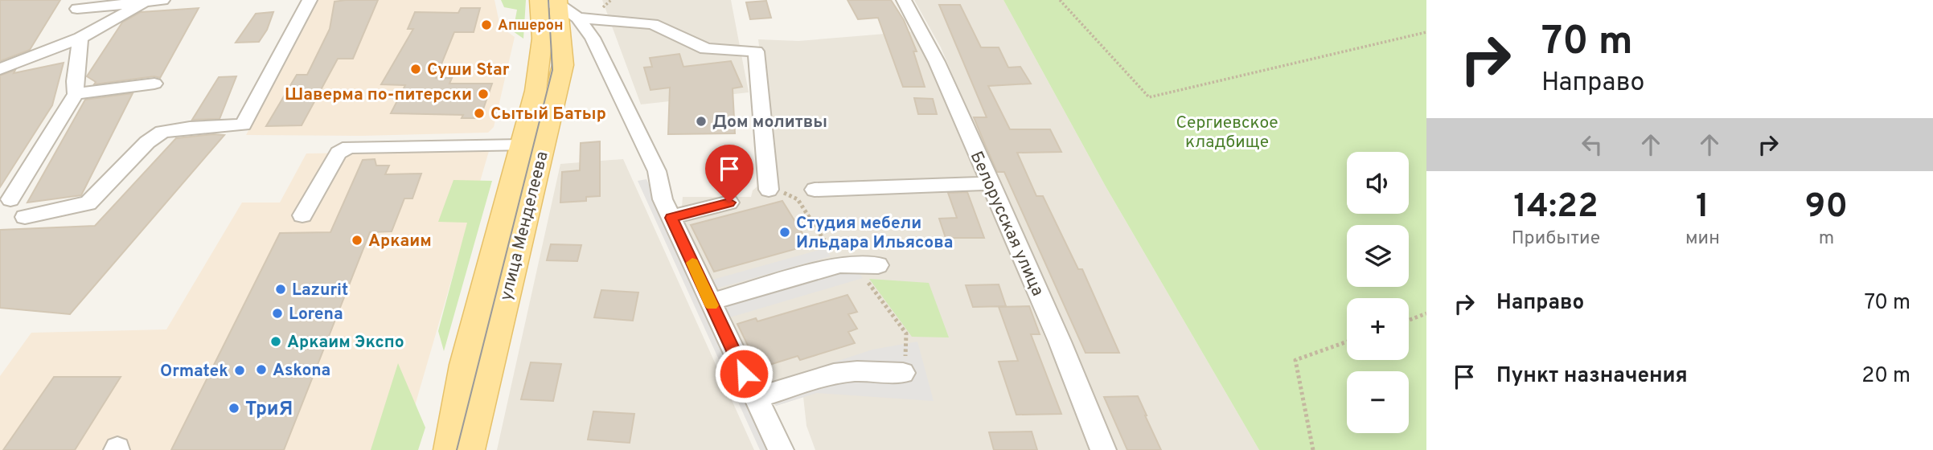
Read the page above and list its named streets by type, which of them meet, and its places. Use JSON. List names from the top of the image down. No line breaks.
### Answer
{"streets":{"main road":["улица Менделеева"],"street":["Белорусская улица"]},"parks":["Сергиевское кладбище"],"places":["Апшерон","Суши Star","Шаверма по-питерски","Сытый Батыр","Дом молитвы","Студия мебели Ильдара Ильясова","Аркаим","Lazurit","Lorena","Аркаим Экспо","Askona","Ormatek","ТриЯ"],"page":{"turn":["70 m","Направо"],"map_buttons":["+","−"],"eta":["14:22","Прибытие","1","мин","90","m"],"list":[{"name":"Направо","value":"70 m"},{"name":"Пункт назначения","value":"20 m"}]}}
